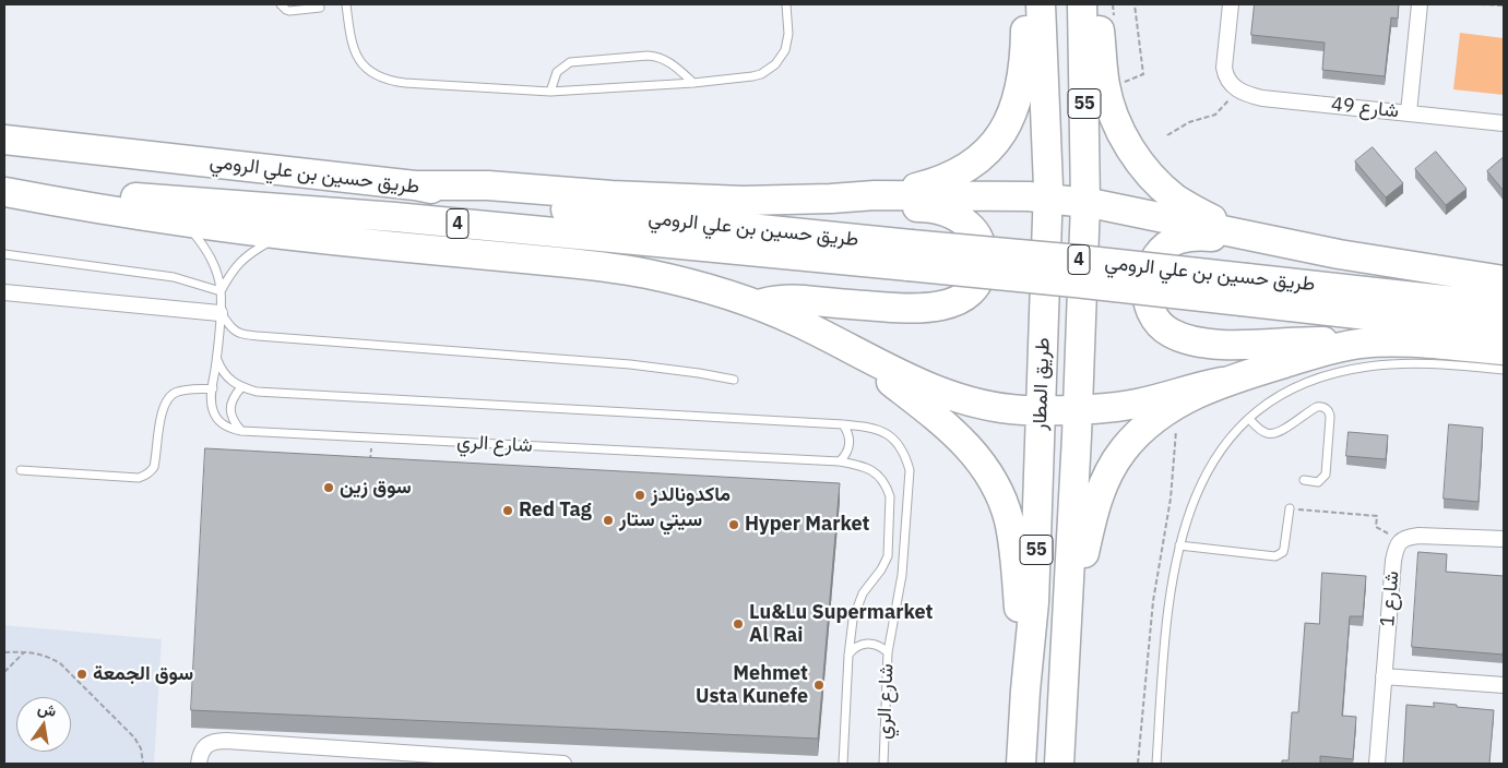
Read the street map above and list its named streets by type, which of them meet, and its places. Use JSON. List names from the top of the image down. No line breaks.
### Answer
{"streets":{"highway":["55","طريق حسين بن علي الرومي","4","طريق المطار"],"street":["شارع 49","شارع 1"],"lane":["شارع الري"]},"places":["سوق زين","ماكدونالدز","Red Tag","سيتي ستار","Hyper Market","Lu&Lu Supermarket Al Rai","سوق الجمعة","Mehmet Usta Kunefe"],"north":"top"}
